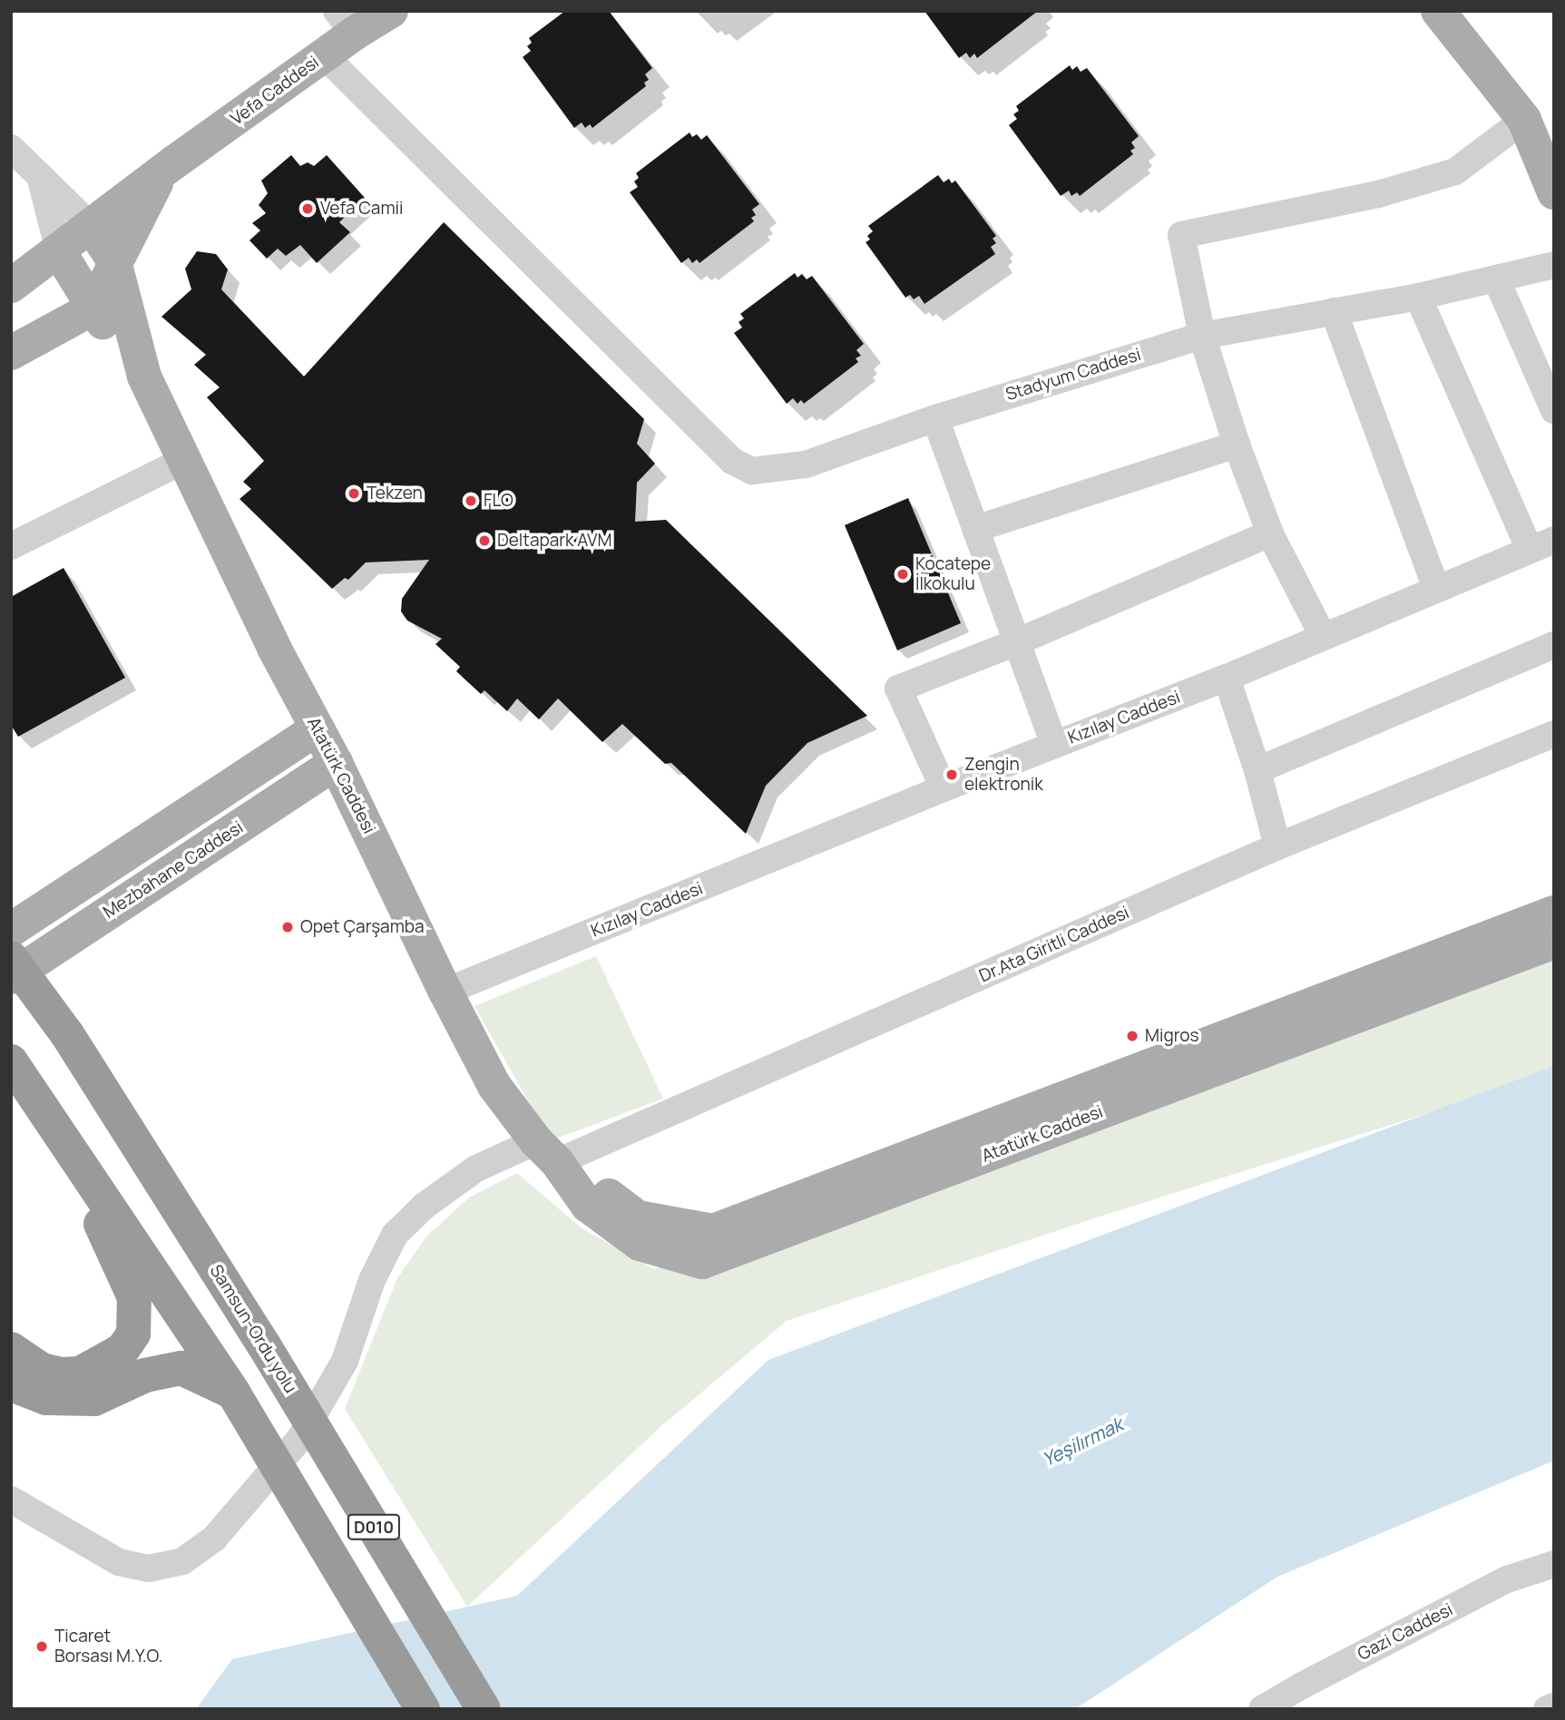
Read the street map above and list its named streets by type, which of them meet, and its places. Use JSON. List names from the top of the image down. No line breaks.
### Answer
{"streets":{"highway":["Samsun-Ordu yolu","D010"],"main road":["Vefa Caddesi","Atatürk Caddesi","Mezbahane Caddesi"],"street":["Stadyum Caddesi","Kızılay Caddesi","Dr.Ata Giritli Caddesi","Gazi Caddesi"]},"crossings":[["Vefa Caddesi","Stadyum Caddesi"],["Kızılay Caddesi","Atatürk Caddesi"],["Atatürk Caddesi","Mezbahane Caddesi"],["Atatürk Caddesi","Dr.Ata Giritli Caddesi"]],"water":["Yeşilırmak"],"places":["Vefa Camii","Tekzen","FLO","Deltapark AVM","Kocatepe İlkokulu","Zengin elektronik","Opet Çarşamba","Migros","Ticaret Borsası M.Y.O."]}
